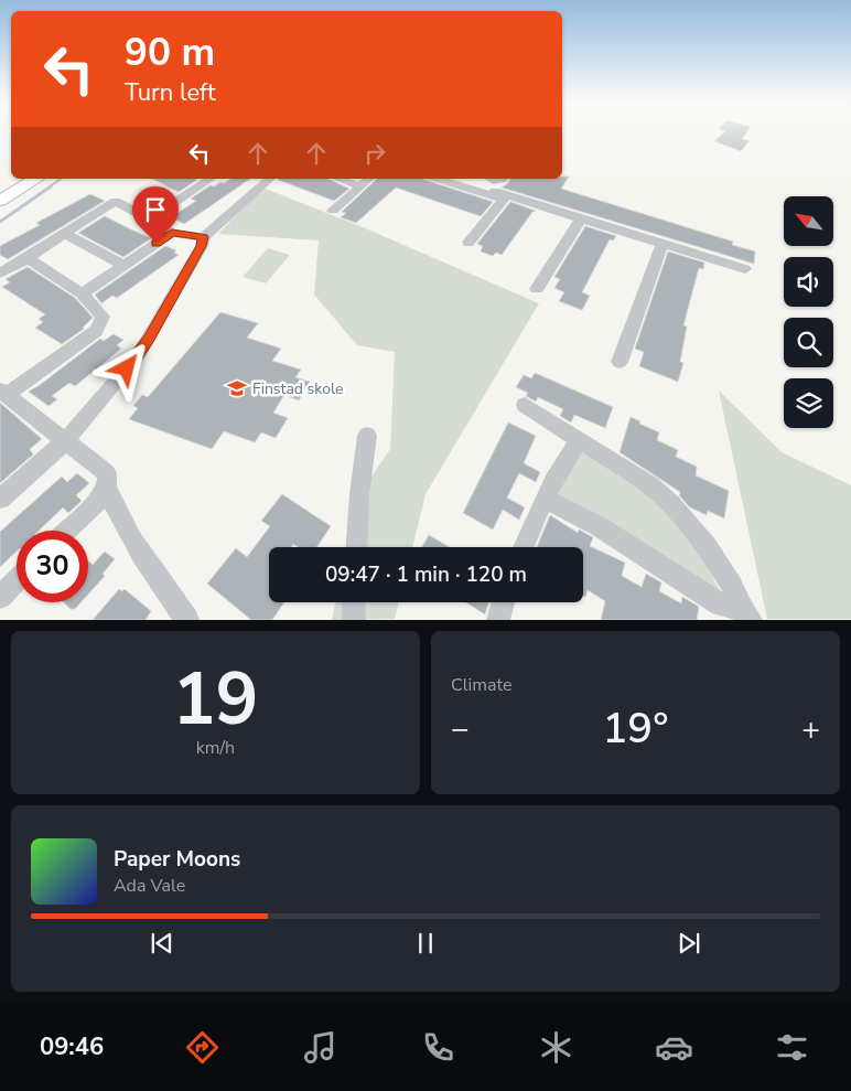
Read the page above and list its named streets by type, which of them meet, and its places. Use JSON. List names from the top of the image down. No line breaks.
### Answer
{"places":{"school or university":["Finstad skole"]},"north":"top left","page":{"turn":["90 m","Turn left"],"limit":"30","trip":"09:47 · 1 min · 120 m","tile":[["19","km/h"],"Climate"],"heat":["−","19°","+"],"song":["Paper Moons","Ada Vale"],"tabs":"09:46"}}
